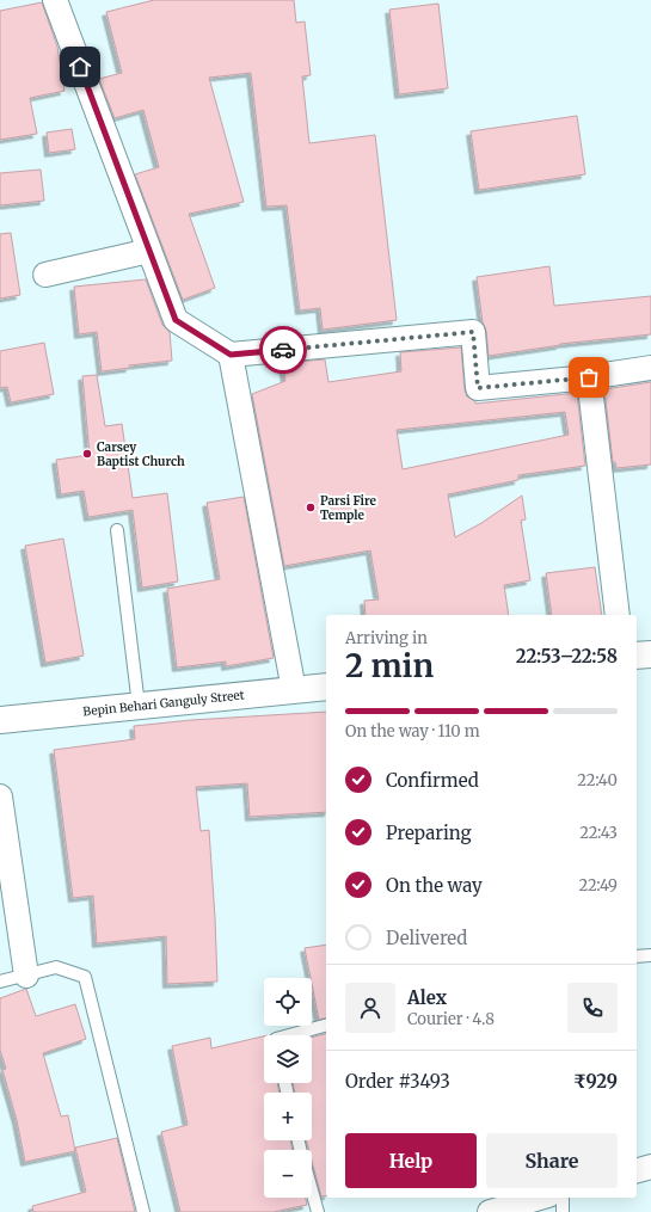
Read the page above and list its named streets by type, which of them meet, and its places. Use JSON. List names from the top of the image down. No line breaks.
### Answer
{"streets":{"main road":["Bepin Behari Ganguly Street"]},"places":["Carsey Baptist Church","Parsi Fire Temple"],"page":{"heading":["2 min","Arriving in","22:53–22:58"],"panel":["Alex","Courier · 4.8","Order #3493","₹929"],"bar":"On the way · 110 m","list":[["Confirmed","22:40"],["Preparing","22:43"],["On the way","22:49"],"Delivered"],"map_buttons":["+","−"],"buttons":["Help","Share"]}}
